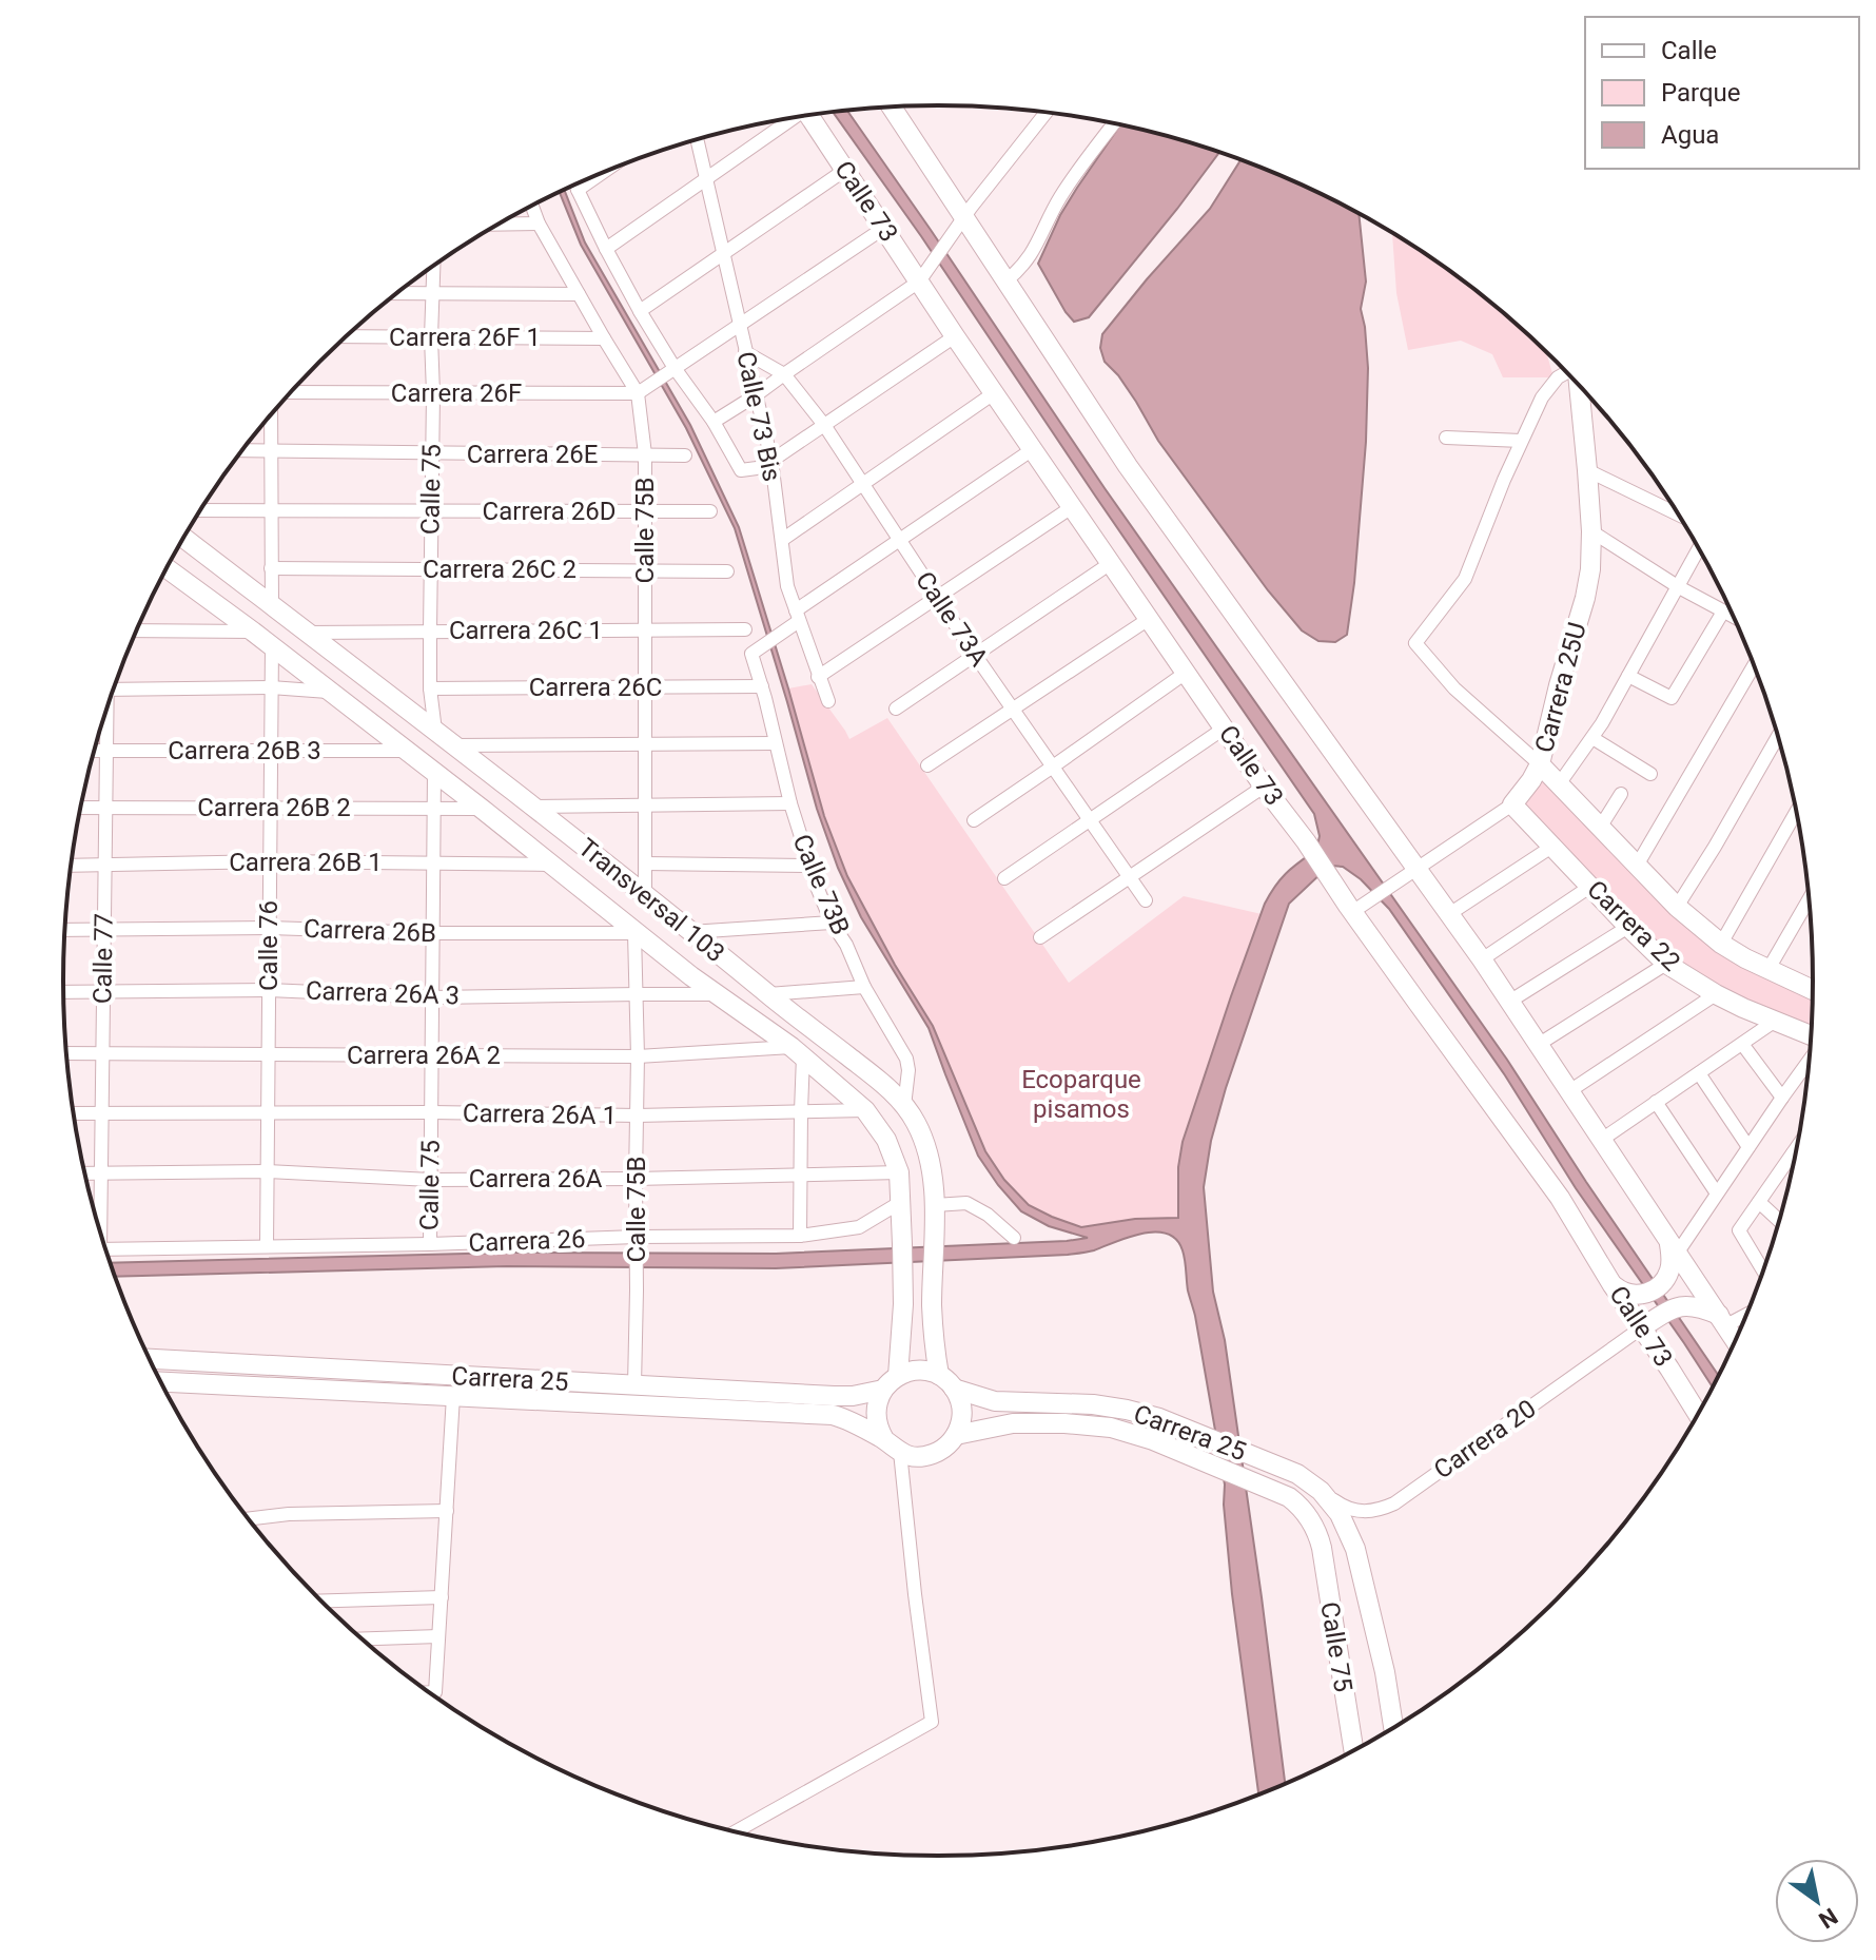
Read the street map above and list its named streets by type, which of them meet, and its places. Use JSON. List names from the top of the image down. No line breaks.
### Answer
{"streets":{"main road":["Calle 73","Calle 75","Carrera 25U","Transversal 103","Carrera 22","Carrera 25"],"street":["Carrera 26F 1","Carrera 26F","Calle 73 Bis","Carrera 26E","Carrera 26D","Calle 75B","Carrera 26C 2","Calle 73A","Carrera 26C 1","Carrera 26C","Carrera 26B 3","Carrera 26B 2","Carrera 26B 1","Calle 73B","Carrera 26B","Calle 76","Calle 77","Carrera 26A 3","Carrera 26A 2","Carrera 26A 1","Carrera 26A","Carrera 26","Carrera 20"]},"crossings":[["Calle 73","Carrera 25U"],["Calle 73","Carrera 20"],["Carrera 26F 1","Calle 75"],["Carrera 26F 1","Calle 75B"],["Carrera 26F","Calle 75"],["Carrera 26F","Calle 75B"],["Calle 73 Bis","Calle 73A"],["Calle 73 Bis","Calle 73B"],["Carrera 26E","Calle 75"],["Carrera 26E","Calle 75B"],["Calle 75","Carrera 26D"],["Calle 75","Carrera 26C 2"],["Calle 75","Carrera 26C 1"],["Calle 75","Carrera 26C"],["Calle 75","Carrera 26B 2"],["Calle 75","Carrera 26B 1"],["Calle 75","Transversal 103"],["Calle 75","Carrera 26B"],["Calle 75","Carrera 26A 3"],["Calle 75","Carrera 26A 2"],["Calle 75","Carrera 26A 1"],["Calle 75","Carrera 26A"],["Calle 75","Carrera 26"],["Calle 75","Carrera 25"],["Carrera 26D","Calle 75B"],["Calle 75B","Carrera 26C 2"],["Calle 75B","Carrera 26C 1"],["Calle 75B","Carrera 26C"],["Calle 75B","Transversal 103"],["Calle 75B","Carrera 26B"],["Calle 75B","Carrera 26A 3"],["Calle 75B","Carrera 26A 2"],["Calle 75B","Carrera 26A 1"],["Calle 75B","Carrera 26A"],["Calle 75B","Carrera 26"],["Calle 75B","Carrera 25"],["Carrera 26C 1","Transversal 103"],["Carrera 26C","Calle 73B"],["Carrera 25U","Carrera 22"],["Carrera 26B 3","Transversal 103"],["Carrera 26B 3","Calle 76"],["Carrera 26B 3","Calle 77"],["Carrera 26B 2","Transversal 103"],["Carrera 26B 2","Calle 76"],["Carrera 26B 2","Calle 77"],["Carrera 26B 1","Transversal 103"],["Carrera 26B 1","Calle 76"],["Carrera 26B 1","Calle 77"],["Calle 73B","Transversal 103"],["Transversal 103","Carrera 26B"],["Transversal 103","Calle 76"],["Transversal 103","Carrera 26A 3"],["Transversal 103","Carrera 26A 2"],["Transversal 103","Carrera 26A 1"],["Transversal 103","Carrera 26A"],["Transversal 103","Carrera 26"],["Transversal 103","Carrera 25"],["Carrera 26B","Calle 76"],["Carrera 26B","Calle 77"],["Calle 76","Carrera 26A 3"],["Calle 76","Carrera 26A 2"],["Calle 76","Carrera 26A 1"],["Calle 76","Carrera 26A"],["Calle 76","Carrera 26"],["Calle 77","Carrera 26A 3"],["Calle 77","Carrera 26A 2"],["Calle 77","Carrera 26A 1"],["Calle 77","Carrera 26A"],["Carrera 25","Carrera 20"]],"parks":["Ecoparque pisamos"],"legend":["Calle","Parque","Agua"],"north":"bottom right"}
